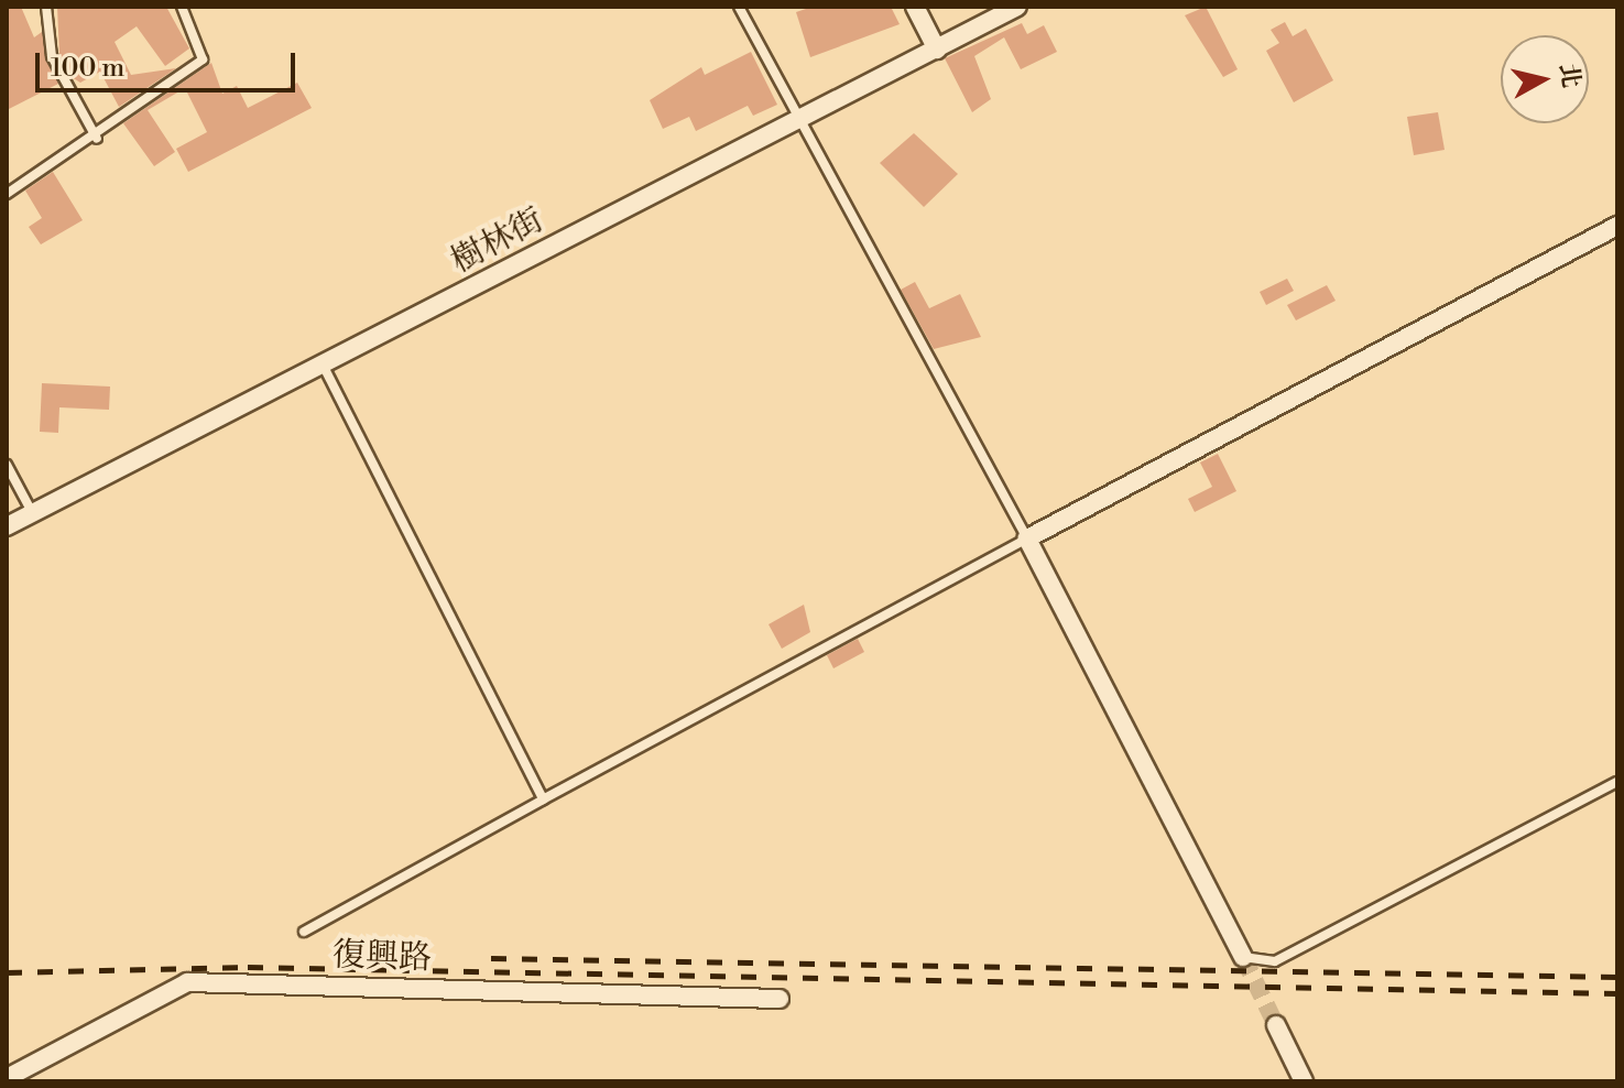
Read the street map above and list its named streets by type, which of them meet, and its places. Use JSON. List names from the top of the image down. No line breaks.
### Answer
{"streets":{"street":["樹林街","復興路"]},"scale_bar":"100 m","north":"right"}
